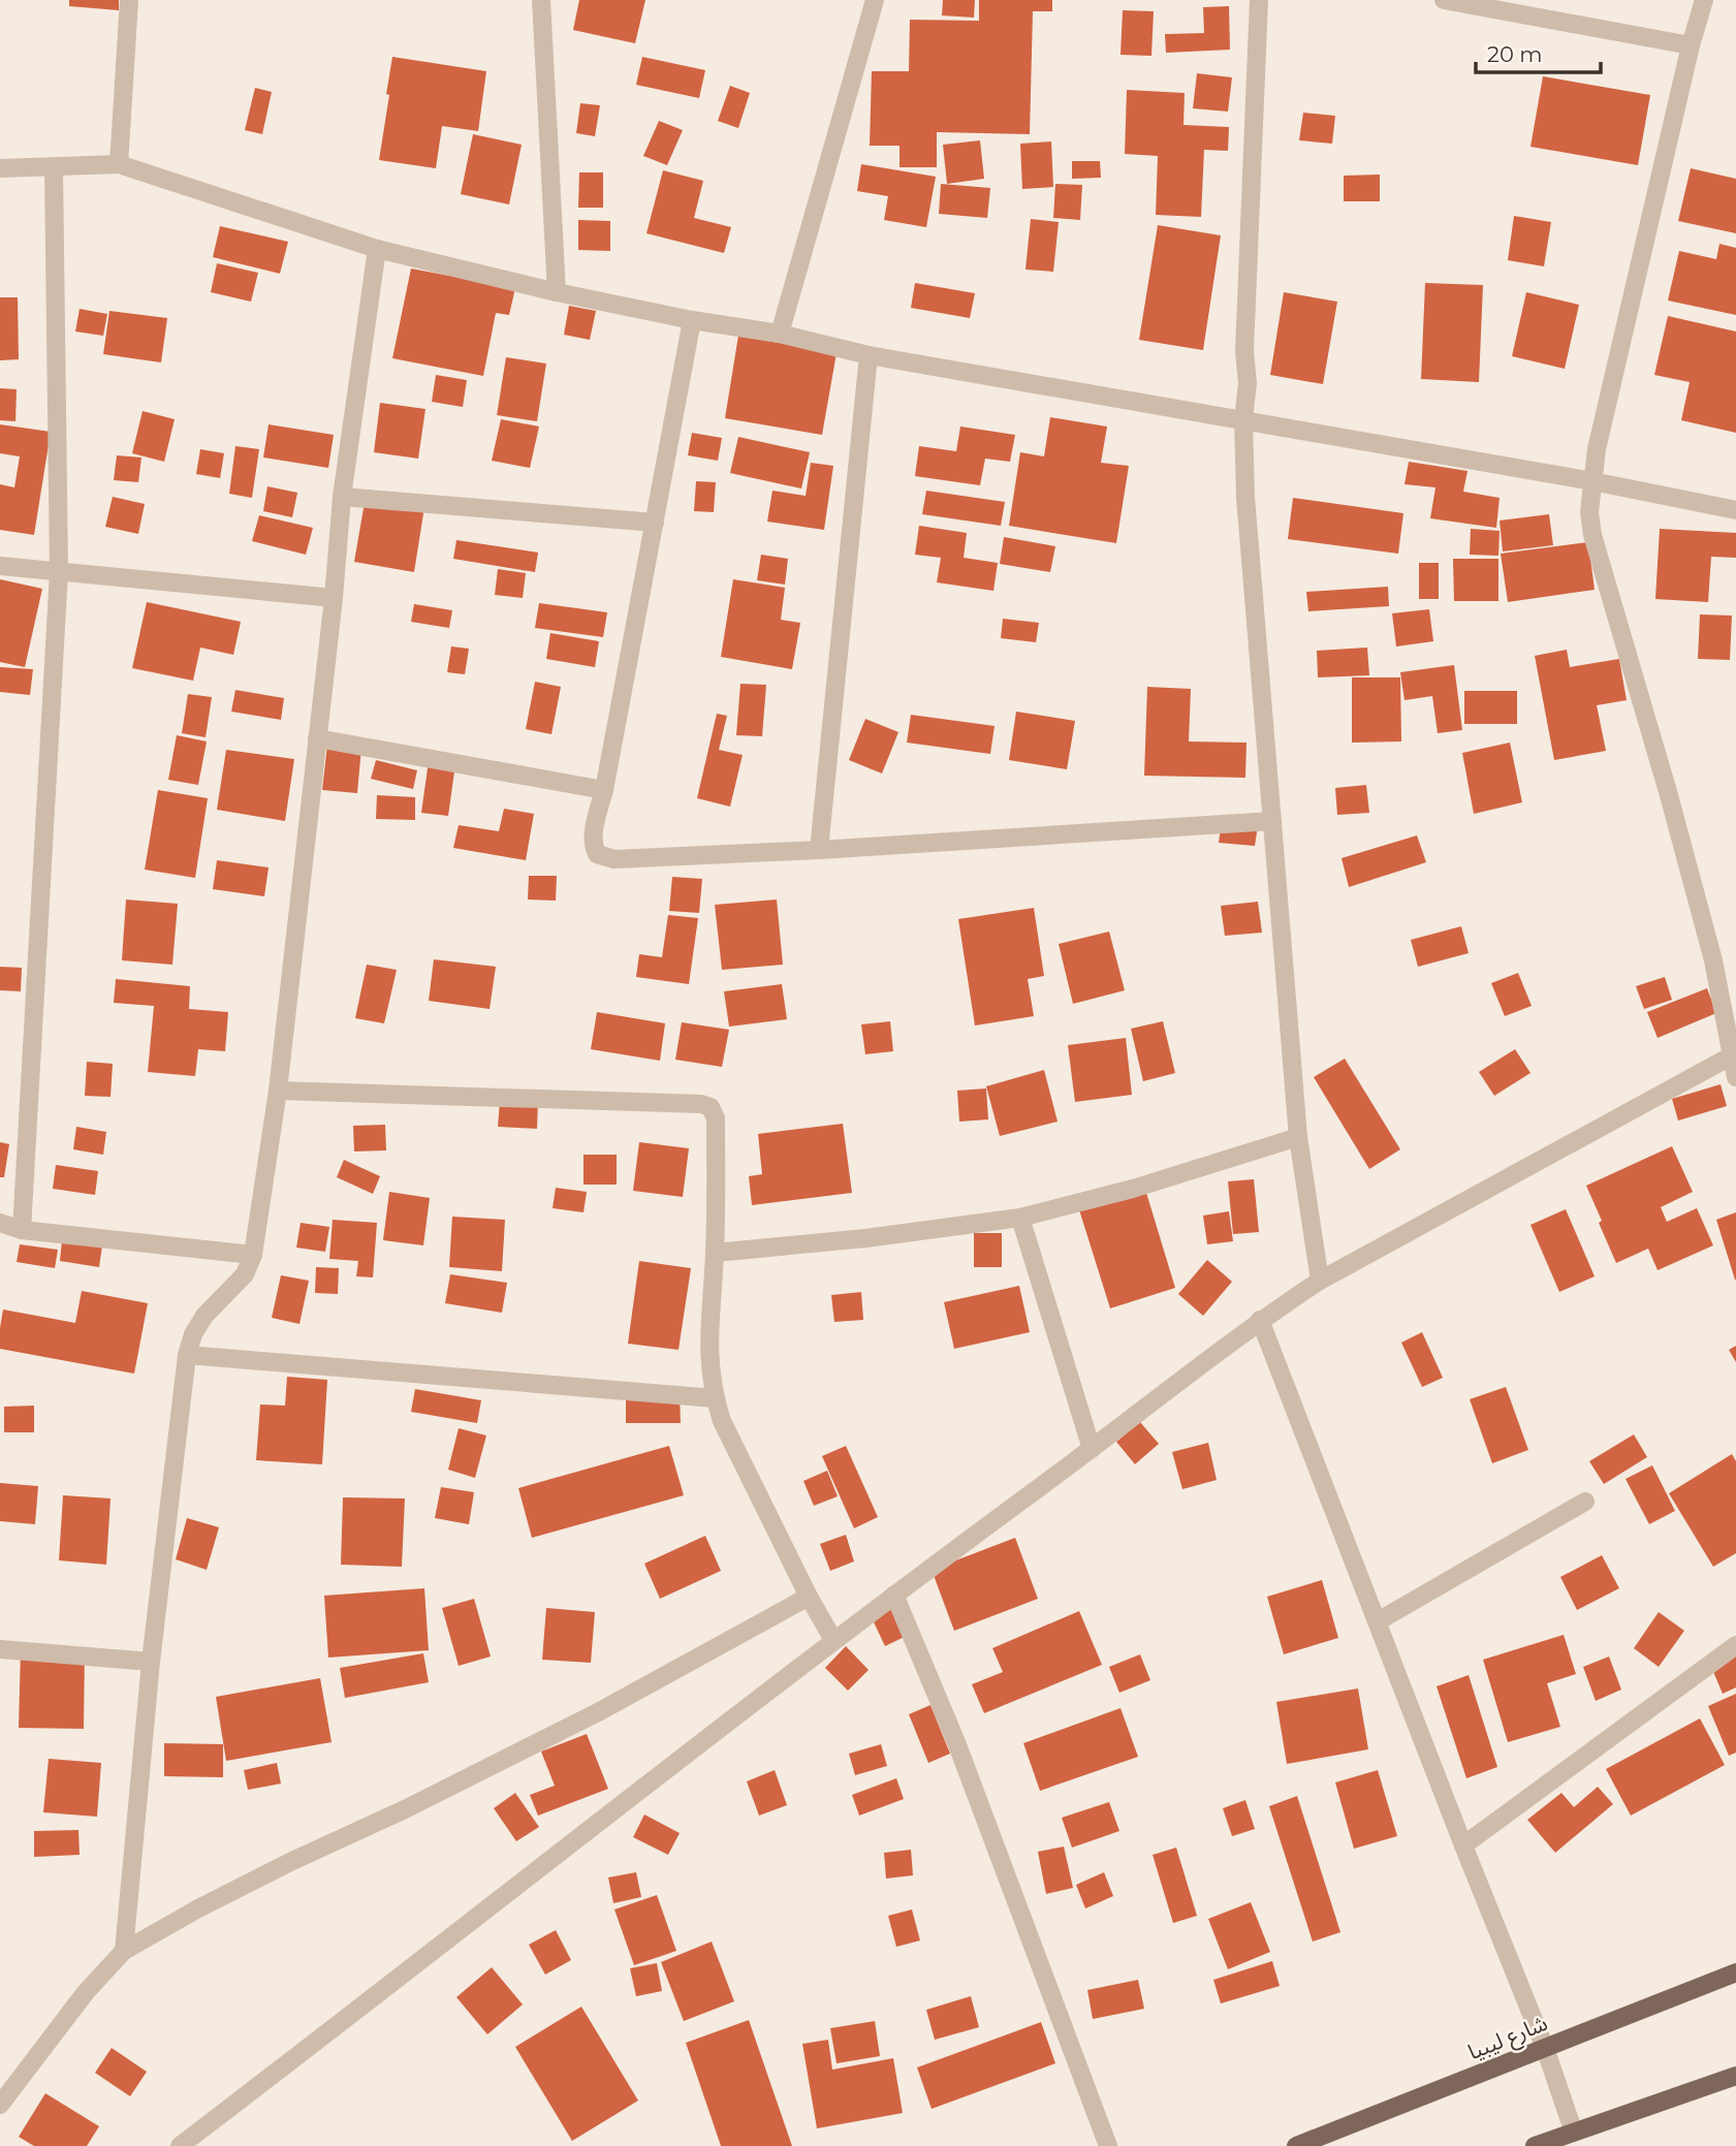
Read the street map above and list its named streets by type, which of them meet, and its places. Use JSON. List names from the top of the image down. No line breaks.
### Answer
{"streets":{"main road":["شارع ليبيا"]},"scale_bar":"20 m"}
